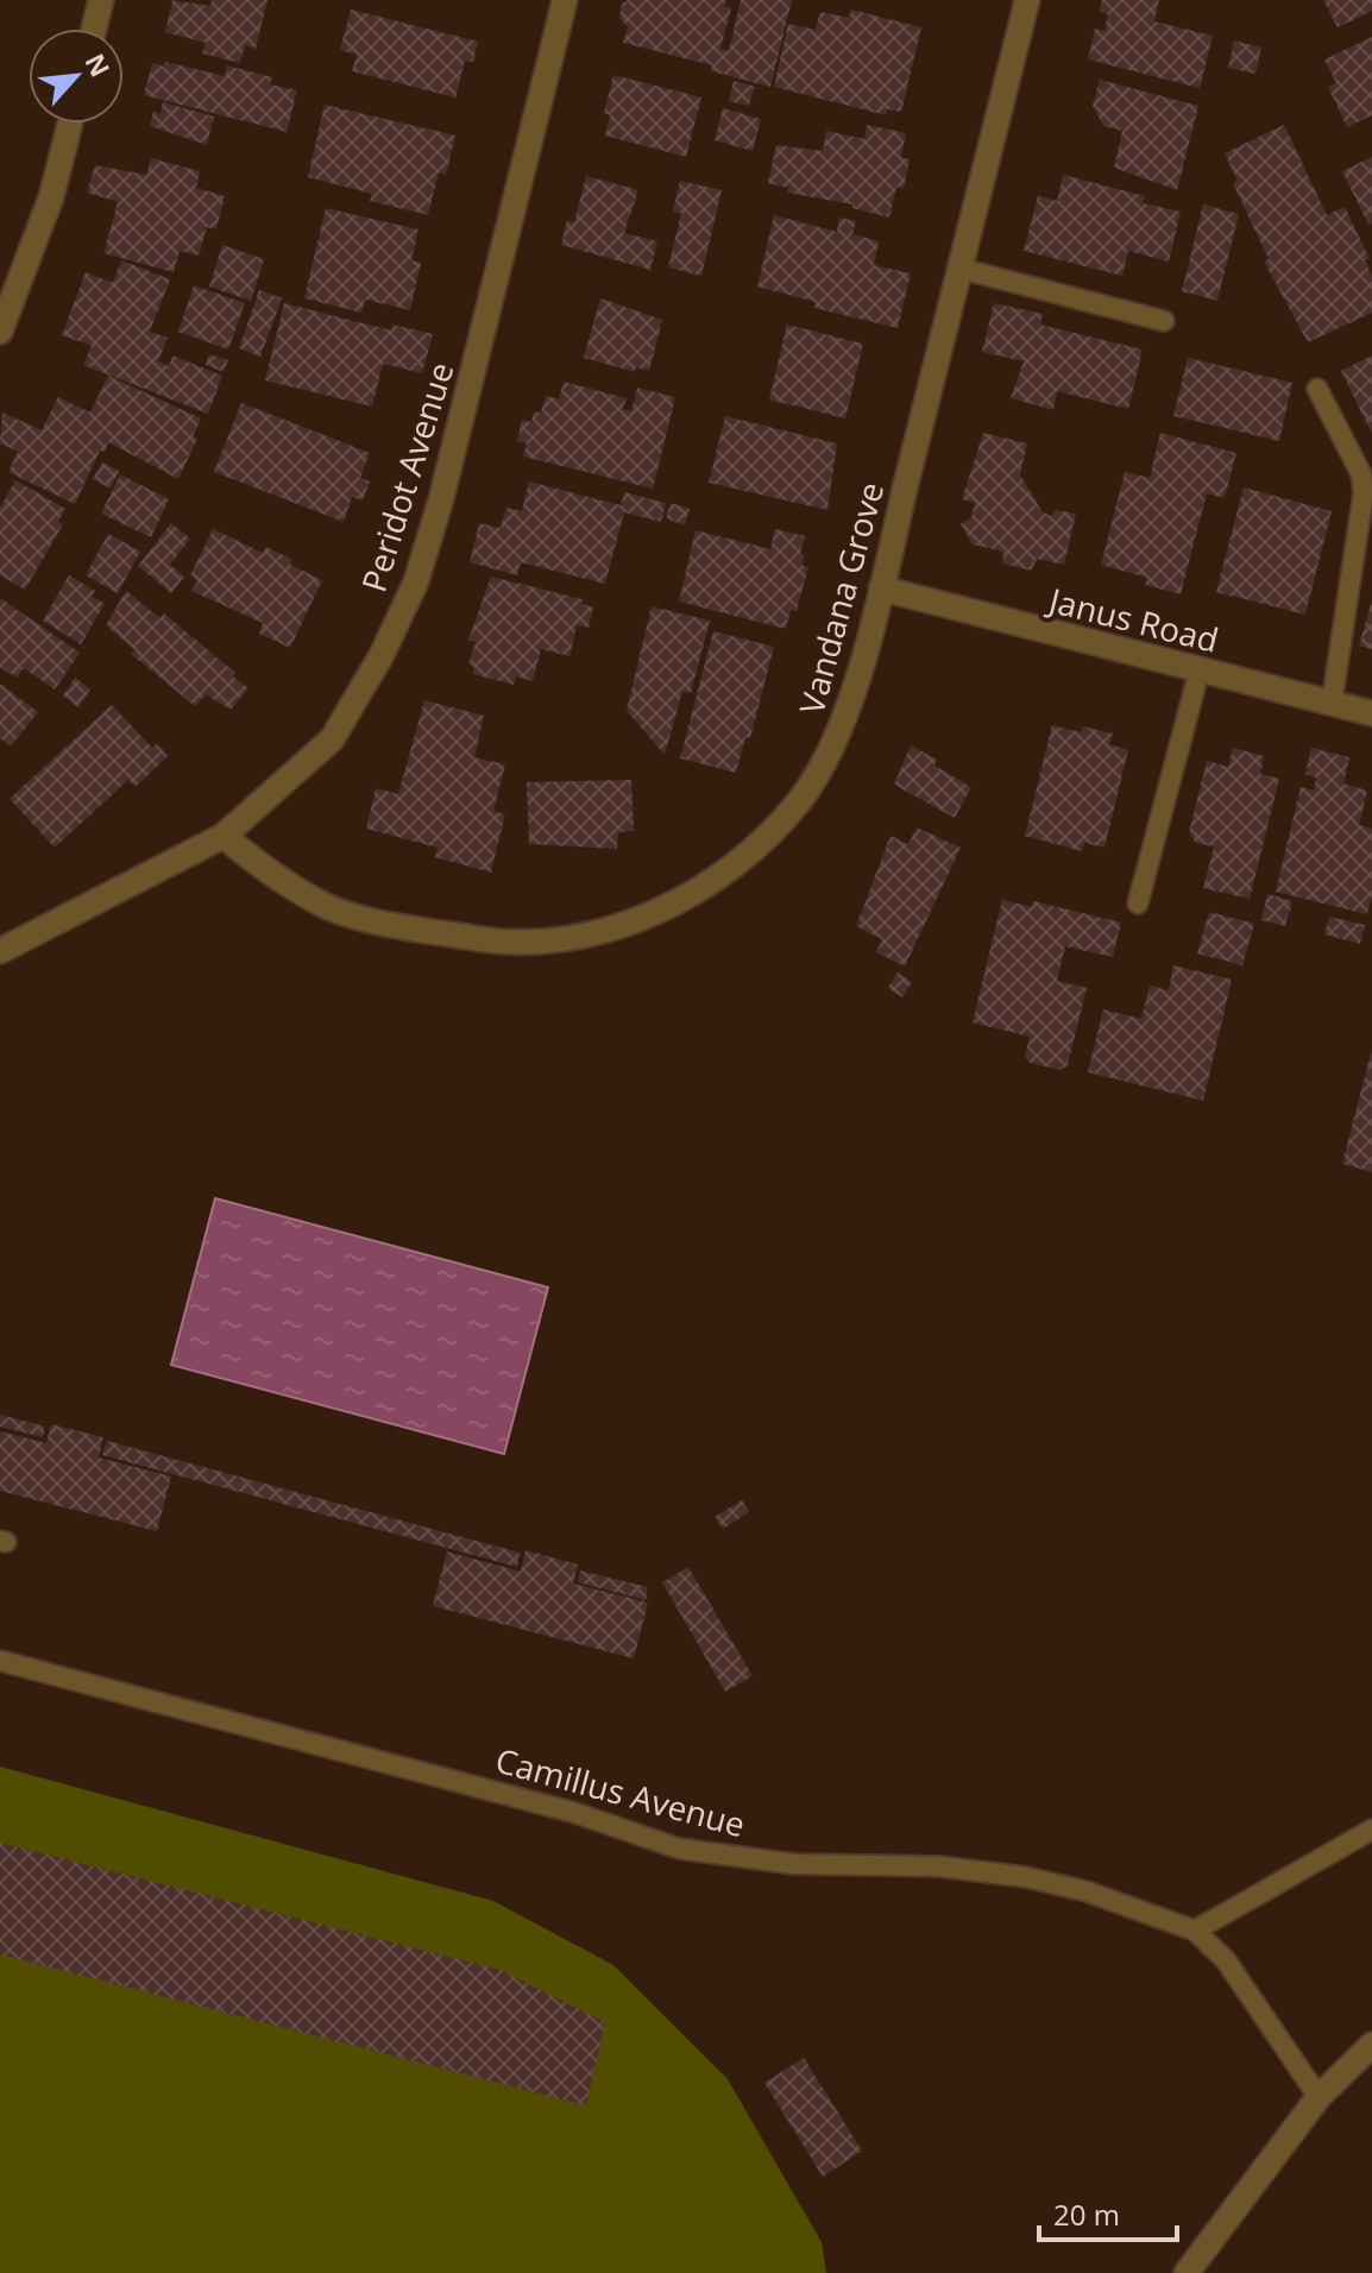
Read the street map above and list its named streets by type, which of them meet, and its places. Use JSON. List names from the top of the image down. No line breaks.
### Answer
{"streets":{"street":["Peridot Avenue","Vandana Grove","Janus Road"],"lane":["Camillus Avenue"]},"crossings":[["Peridot Avenue","Vandana Grove"],["Vandana Grove","Janus Road"]],"scale_bar":"20 m","north":"top right"}
